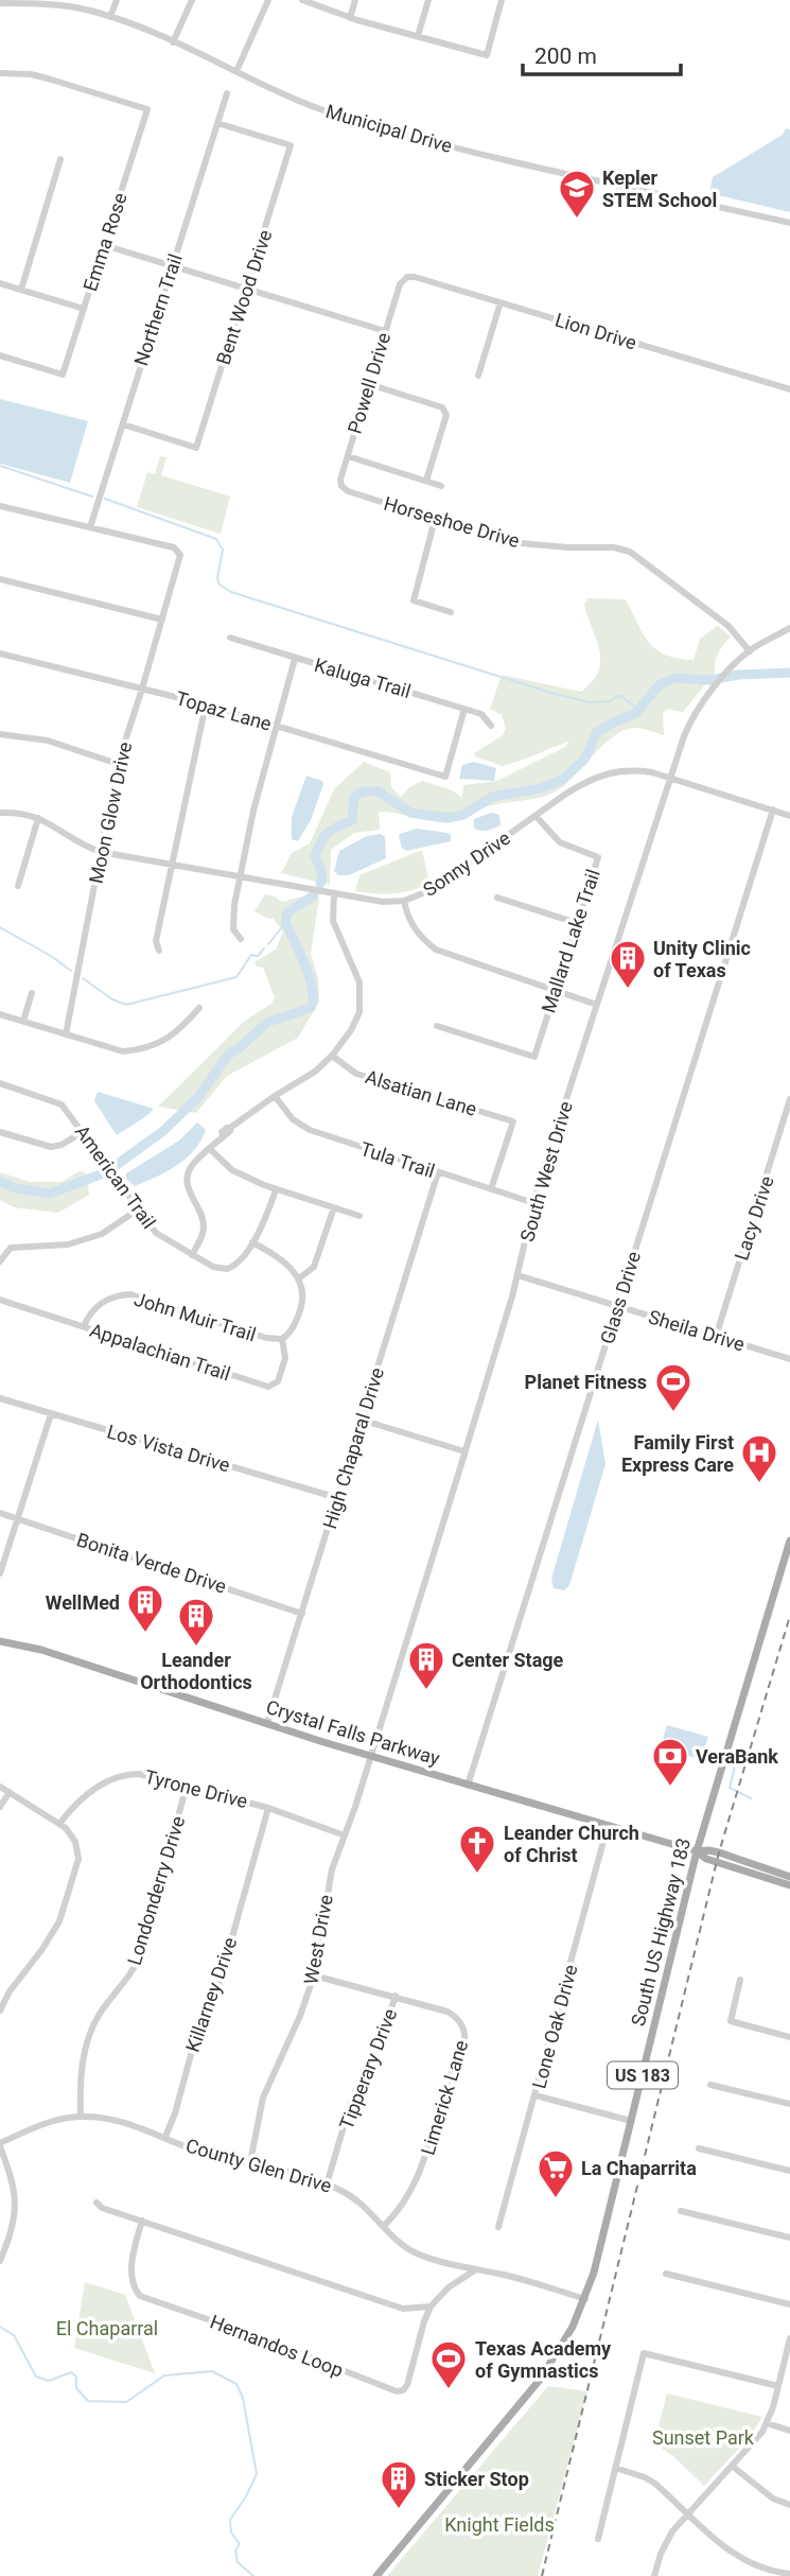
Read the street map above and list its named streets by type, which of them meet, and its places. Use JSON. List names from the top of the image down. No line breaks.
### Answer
{"streets":{"main road":["Crystal Falls Parkway","South US Highway 183","US 183"],"street":["Municipal Drive","Emma Rose","Bent Wood Drive","Northern Trail","Lion Drive","Powell Drive","Horseshoe Drive","Kaluga Trail","Topaz Lane","Moon Glow Drive","Sonny Drive","Mallard Lake Trail","Alsatian Lane","Tula Trail","South West Drive","American Trail","Lacy Drive","Glass Drive","John Muir Trail","Sheila Drive","Appalachian Trail","Los Vista Drive","High Chaparal Drive","Bonita Verde Drive","Tyrone Drive","Londonderry Drive","West Drive","Killarney Drive","Lone Oak Drive","Tipperary Drive","Limerick Lane","County Glen Drive","Hernandos Loop"]},"crossings":[["Bent Wood Drive","Northern Trail"],["Northern Trail","Moon Glow Drive"],["Lion Drive","Powell Drive"],["Powell Drive","Horseshoe Drive"],["Horseshoe Drive","South West Drive"],["Kaluga Trail","Topaz Lane"],["Topaz Lane","Moon Glow Drive"],["Moon Glow Drive","Sonny Drive"],["Sonny Drive","Mallard Lake Trail"],["Sonny Drive","South West Drive"],["Sonny Drive","Glass Drive"],["Alsatian Lane","Tula Trail"],["Tula Trail","South West Drive"],["Tula Trail","High Chaparal Drive"],["South West Drive","Sheila Drive"],["South West Drive","Crystal Falls Parkway"],["South West Drive","West Drive"],["Lacy Drive","Sheila Drive"],["Glass Drive","Sheila Drive"],["Glass Drive","Crystal Falls Parkway"],["John Muir Trail","Appalachian Trail"],["Los Vista Drive","High Chaparal Drive"],["High Chaparal Drive","Bonita Verde Drive"],["High Chaparal Drive","Crystal Falls Parkway"],["Crystal Falls Parkway","South US Highway 183"],["Crystal Falls Parkway","West Drive"],["Crystal Falls Parkway","Lone Oak Drive"],["Tyrone Drive","Londonderry Drive"],["Tyrone Drive","West Drive"],["Tyrone Drive","Killarney Drive"],["Londonderry Drive","County Glen Drive"],["South US Highway 183","County Glen Drive"],["West Drive","Limerick Lane"],["West Drive","County Glen Drive"],["Killarney Drive","County Glen Drive"],["Tipperary Drive","Limerick Lane"],["Tipperary Drive","County Glen Drive"],["Limerick Lane","County Glen Drive"],["County Glen Drive","Hernandos Loop"]],"parks":["El Chaparral","Sunset Park","Knight Fields"],"places":{"school or university":["Kepler STEM School"],"building":["Unity Clinic of Texas","WellMed","Leander Orthodontics","Center Stage","Sticker Stop"],"sports":["Planet Fitness","Texas Academy of Gymnastics"],"hospital":["Family First Express Care"],"bank":["VeraBank"],"church":["Leander Church of Christ"],"supermarket":["La Chaparrita"]},"scale_bar":"200 m"}
